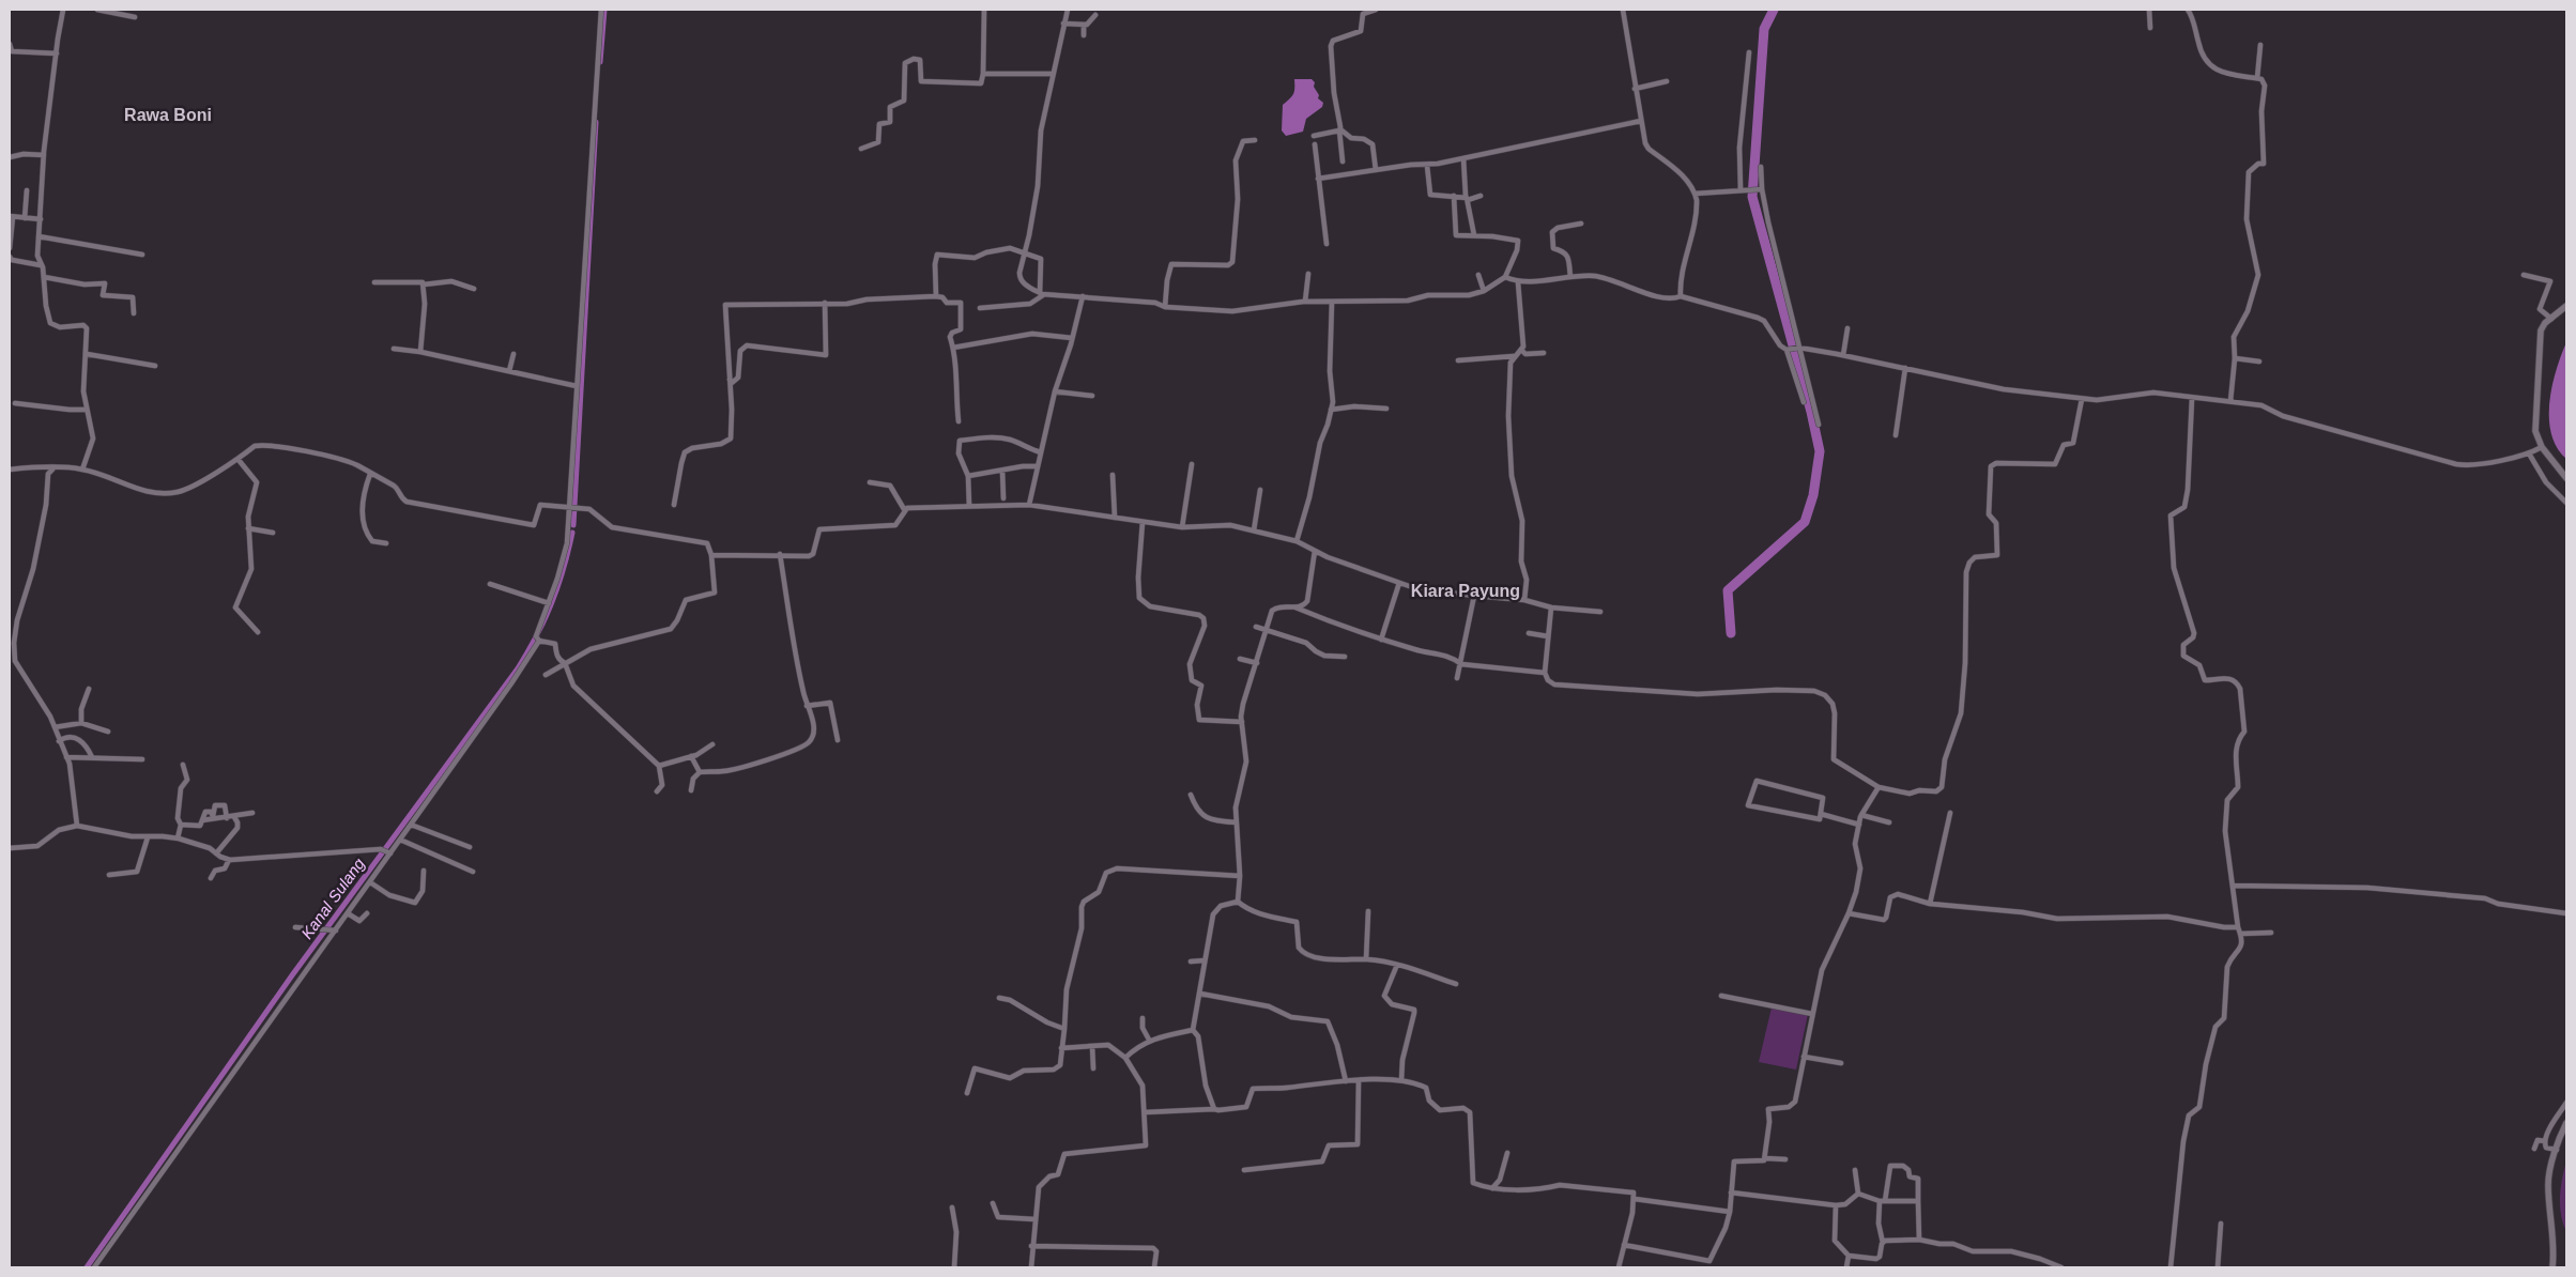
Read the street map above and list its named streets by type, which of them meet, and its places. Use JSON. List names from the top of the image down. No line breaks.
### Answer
{"districts":["Rawa Boni","Kiara Payung"],"water":["Kanal Sulang"]}
